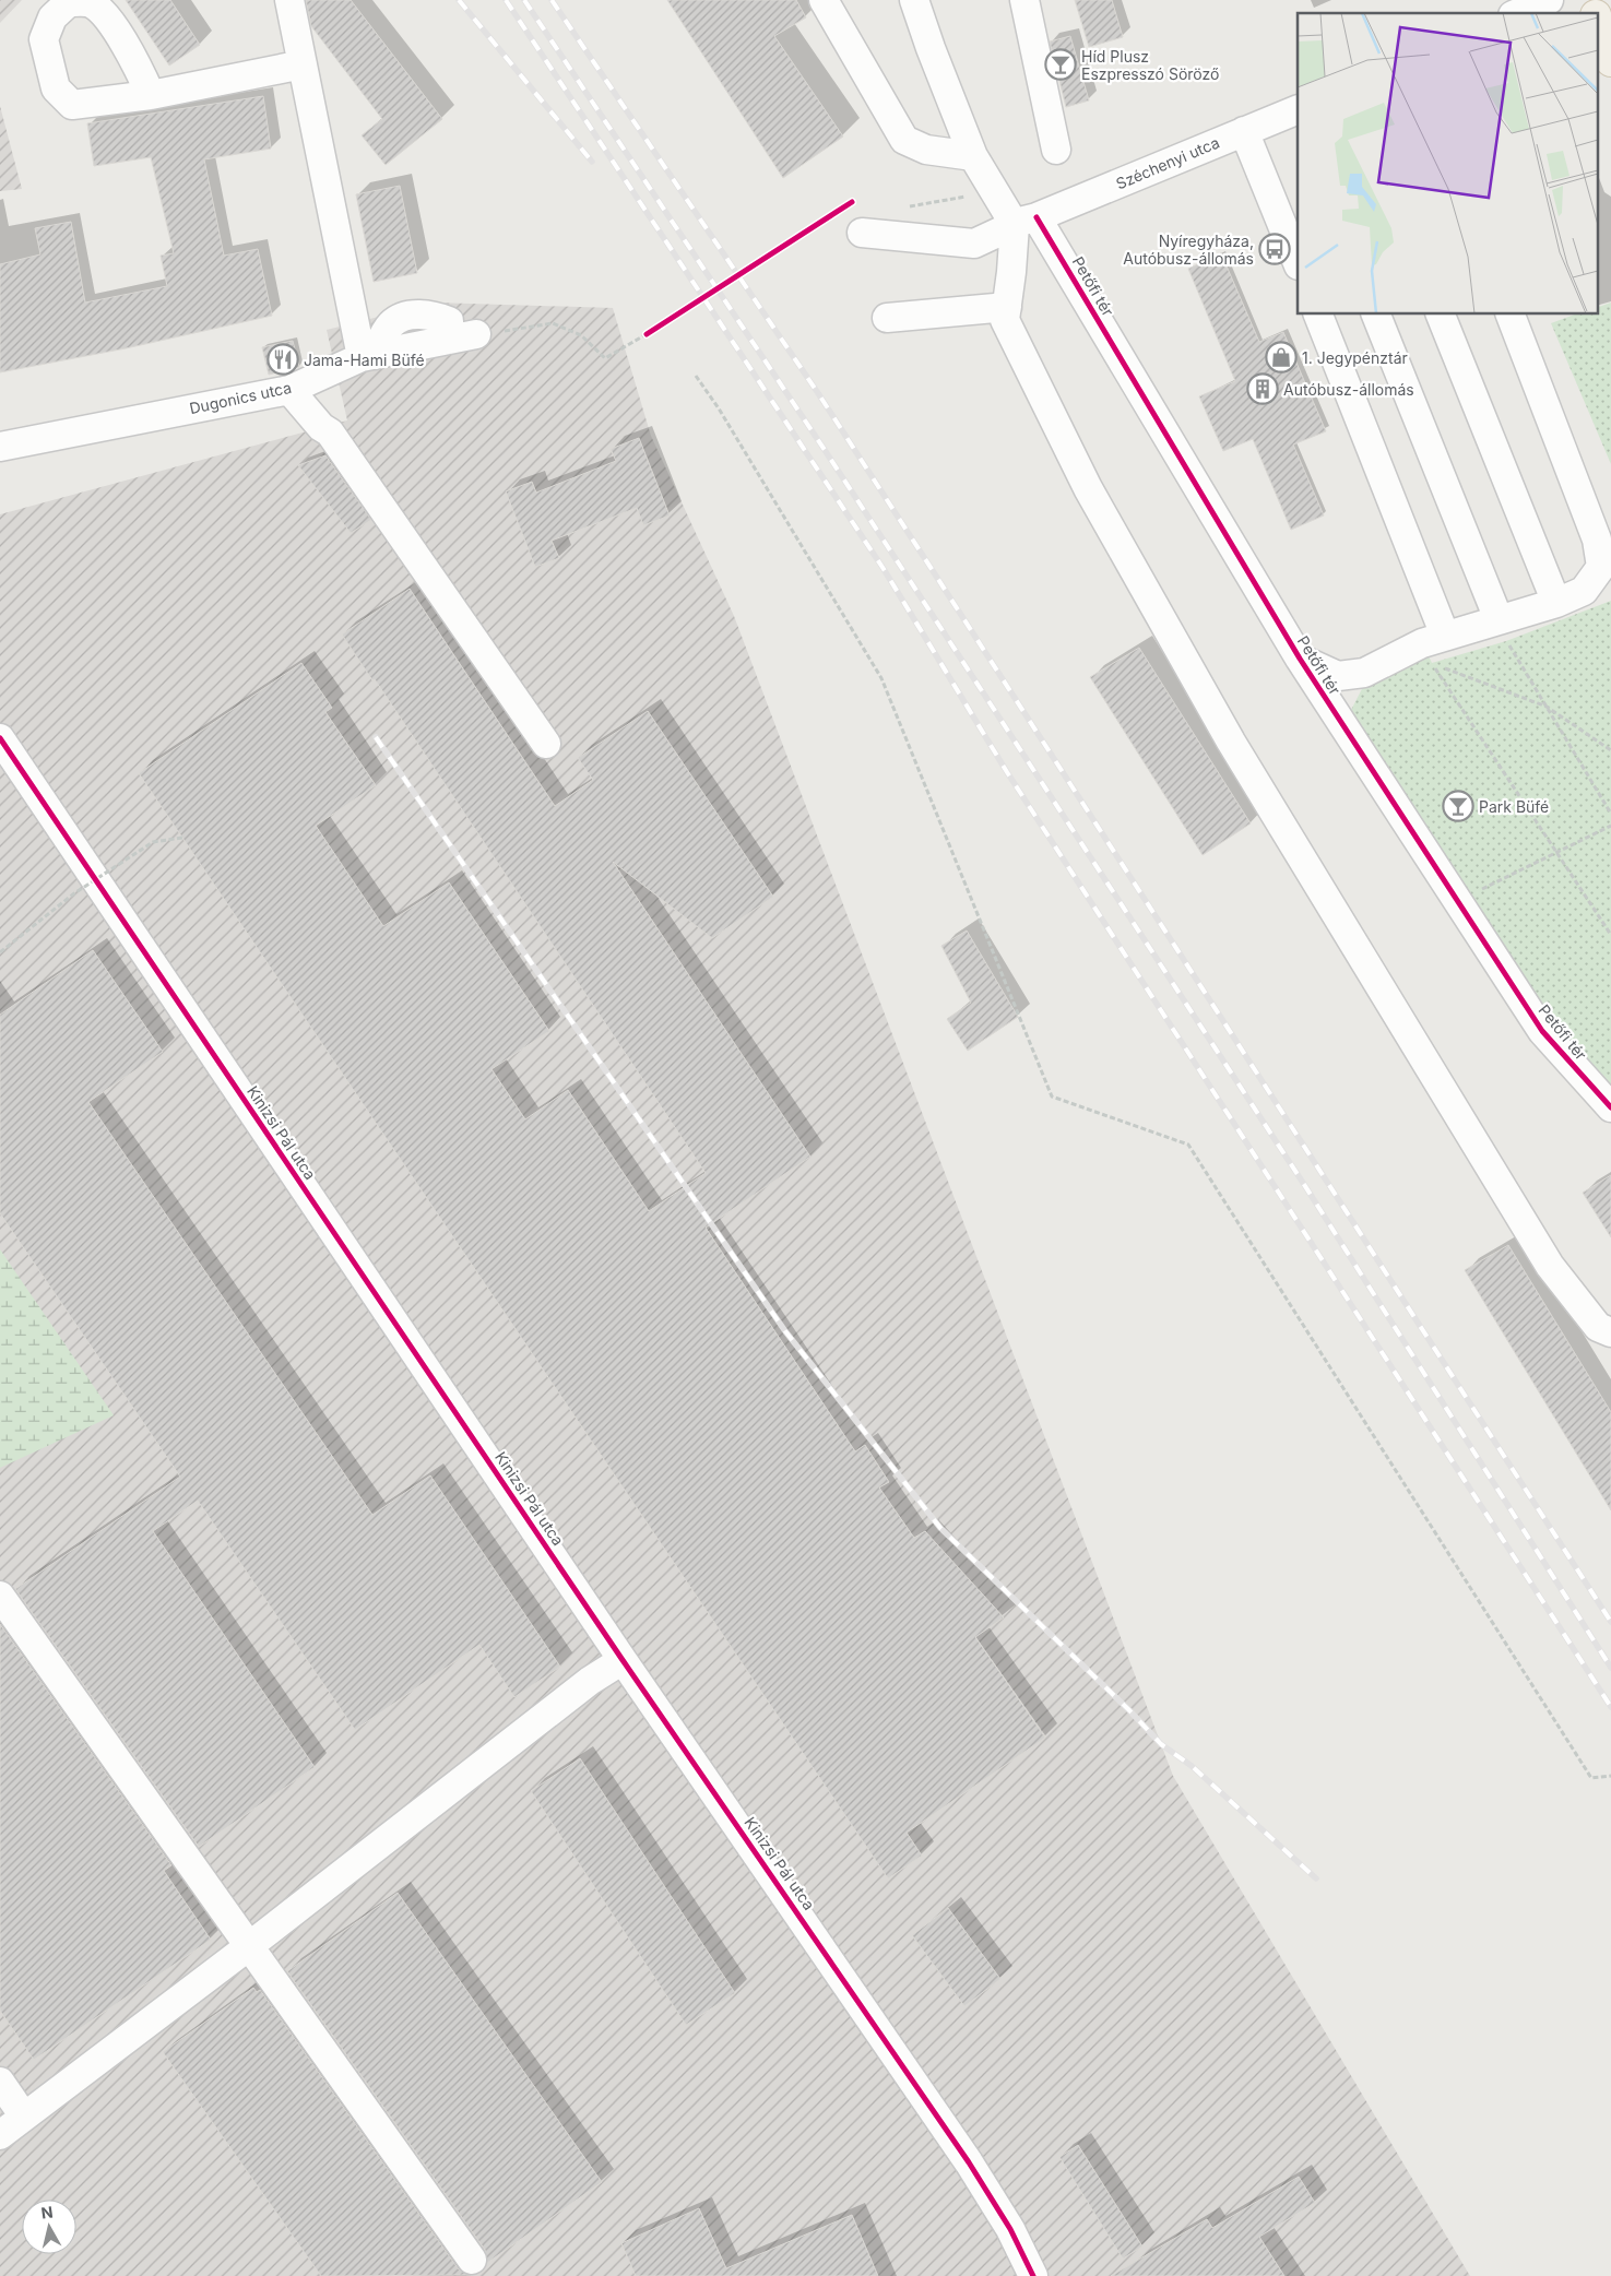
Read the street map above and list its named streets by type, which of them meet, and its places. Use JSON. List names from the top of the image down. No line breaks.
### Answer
{"streets":{"street":["Széchenyi utca","Petőfi tér","Dugonics utca","Kinizsi Pál utca"]},"crossings":[["Széchenyi utca","Petőfi tér"]],"places":{"bar":["Híd Plusz Eszpresszó Söröző","Park Büfé"],"bus stop":["Nyíregyháza, Autóbusz-állomás"],"shop":["1. Jegypénztár"],"restaurant":["Jama-Hami Büfé"],"building":["Autóbusz-állomás"]},"north":"top"}
